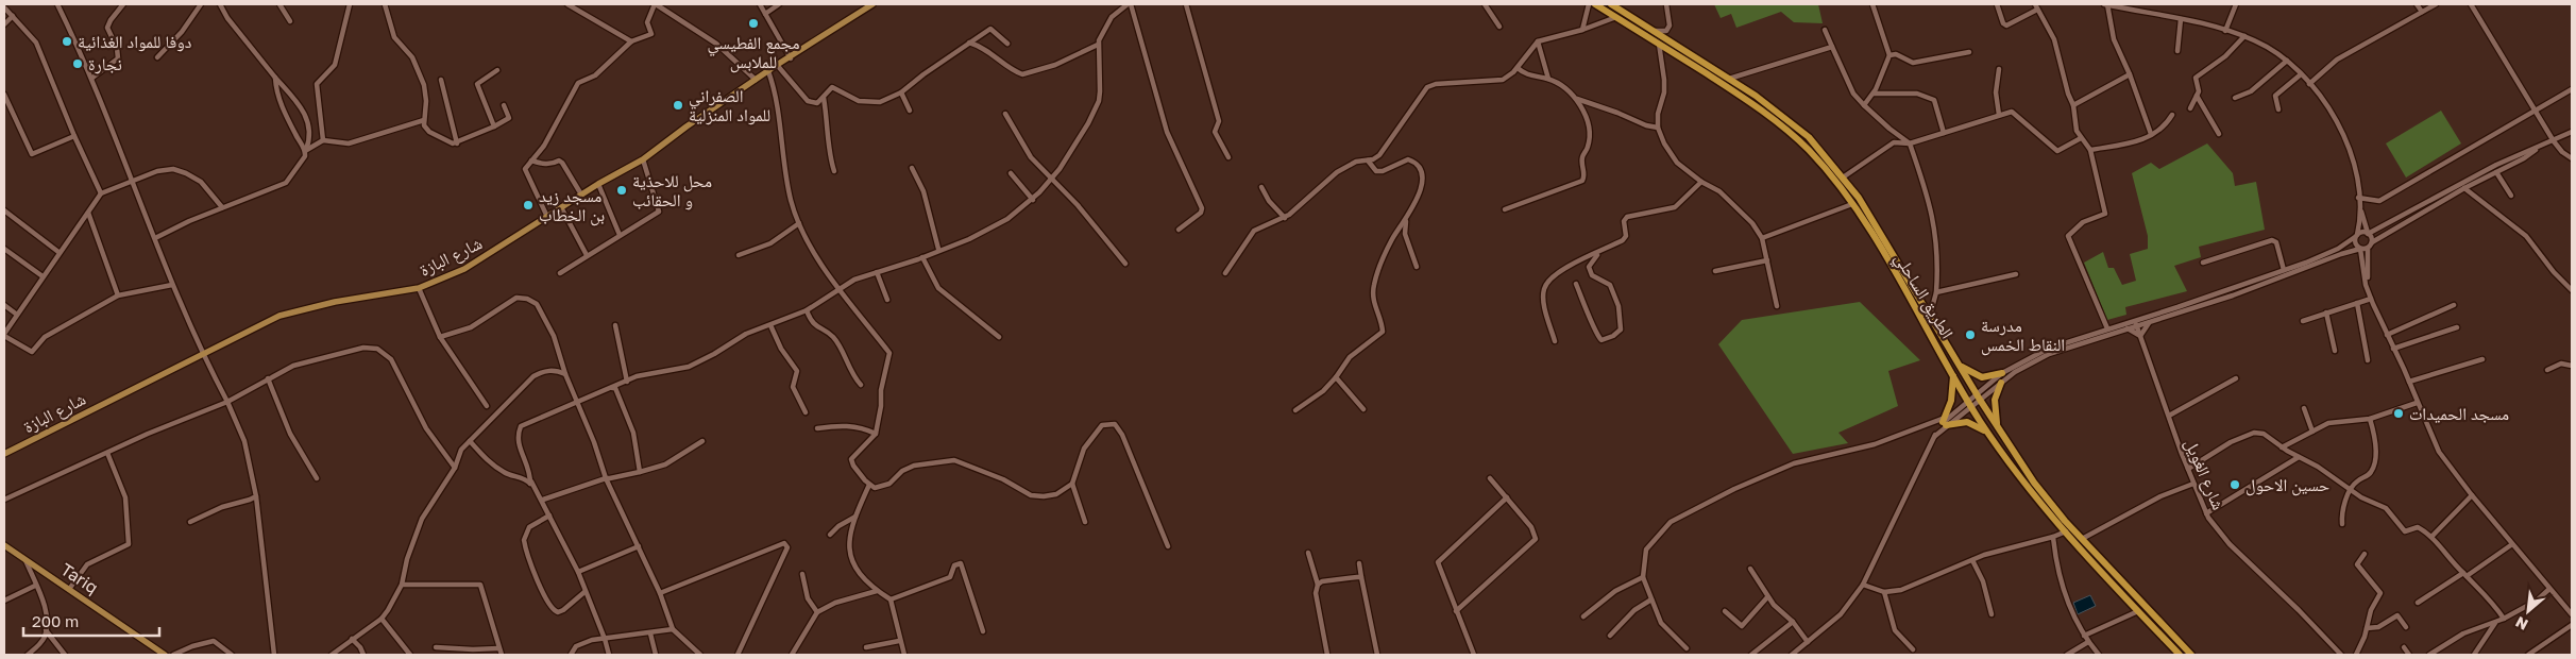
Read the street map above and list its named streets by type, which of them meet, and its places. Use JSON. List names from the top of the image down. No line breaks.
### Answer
{"streets":{"highway":["الطريق الساحلي"],"main road":["شارع البازة","Tariq"],"street":["شارع الغويل"]},"places":["مجمع الفطيسي للملابس","دوفا للمواد الغذائية","نجارة","الصفراني للمواد المنزلية","محل للاحذية و الحقائب","مسجد زيد بن الخطاب","مدرسة النقاط الخمس","مسجد الحميدات","حسين الاحول"],"scale_bar":"200 m","north":"bottom left"}
